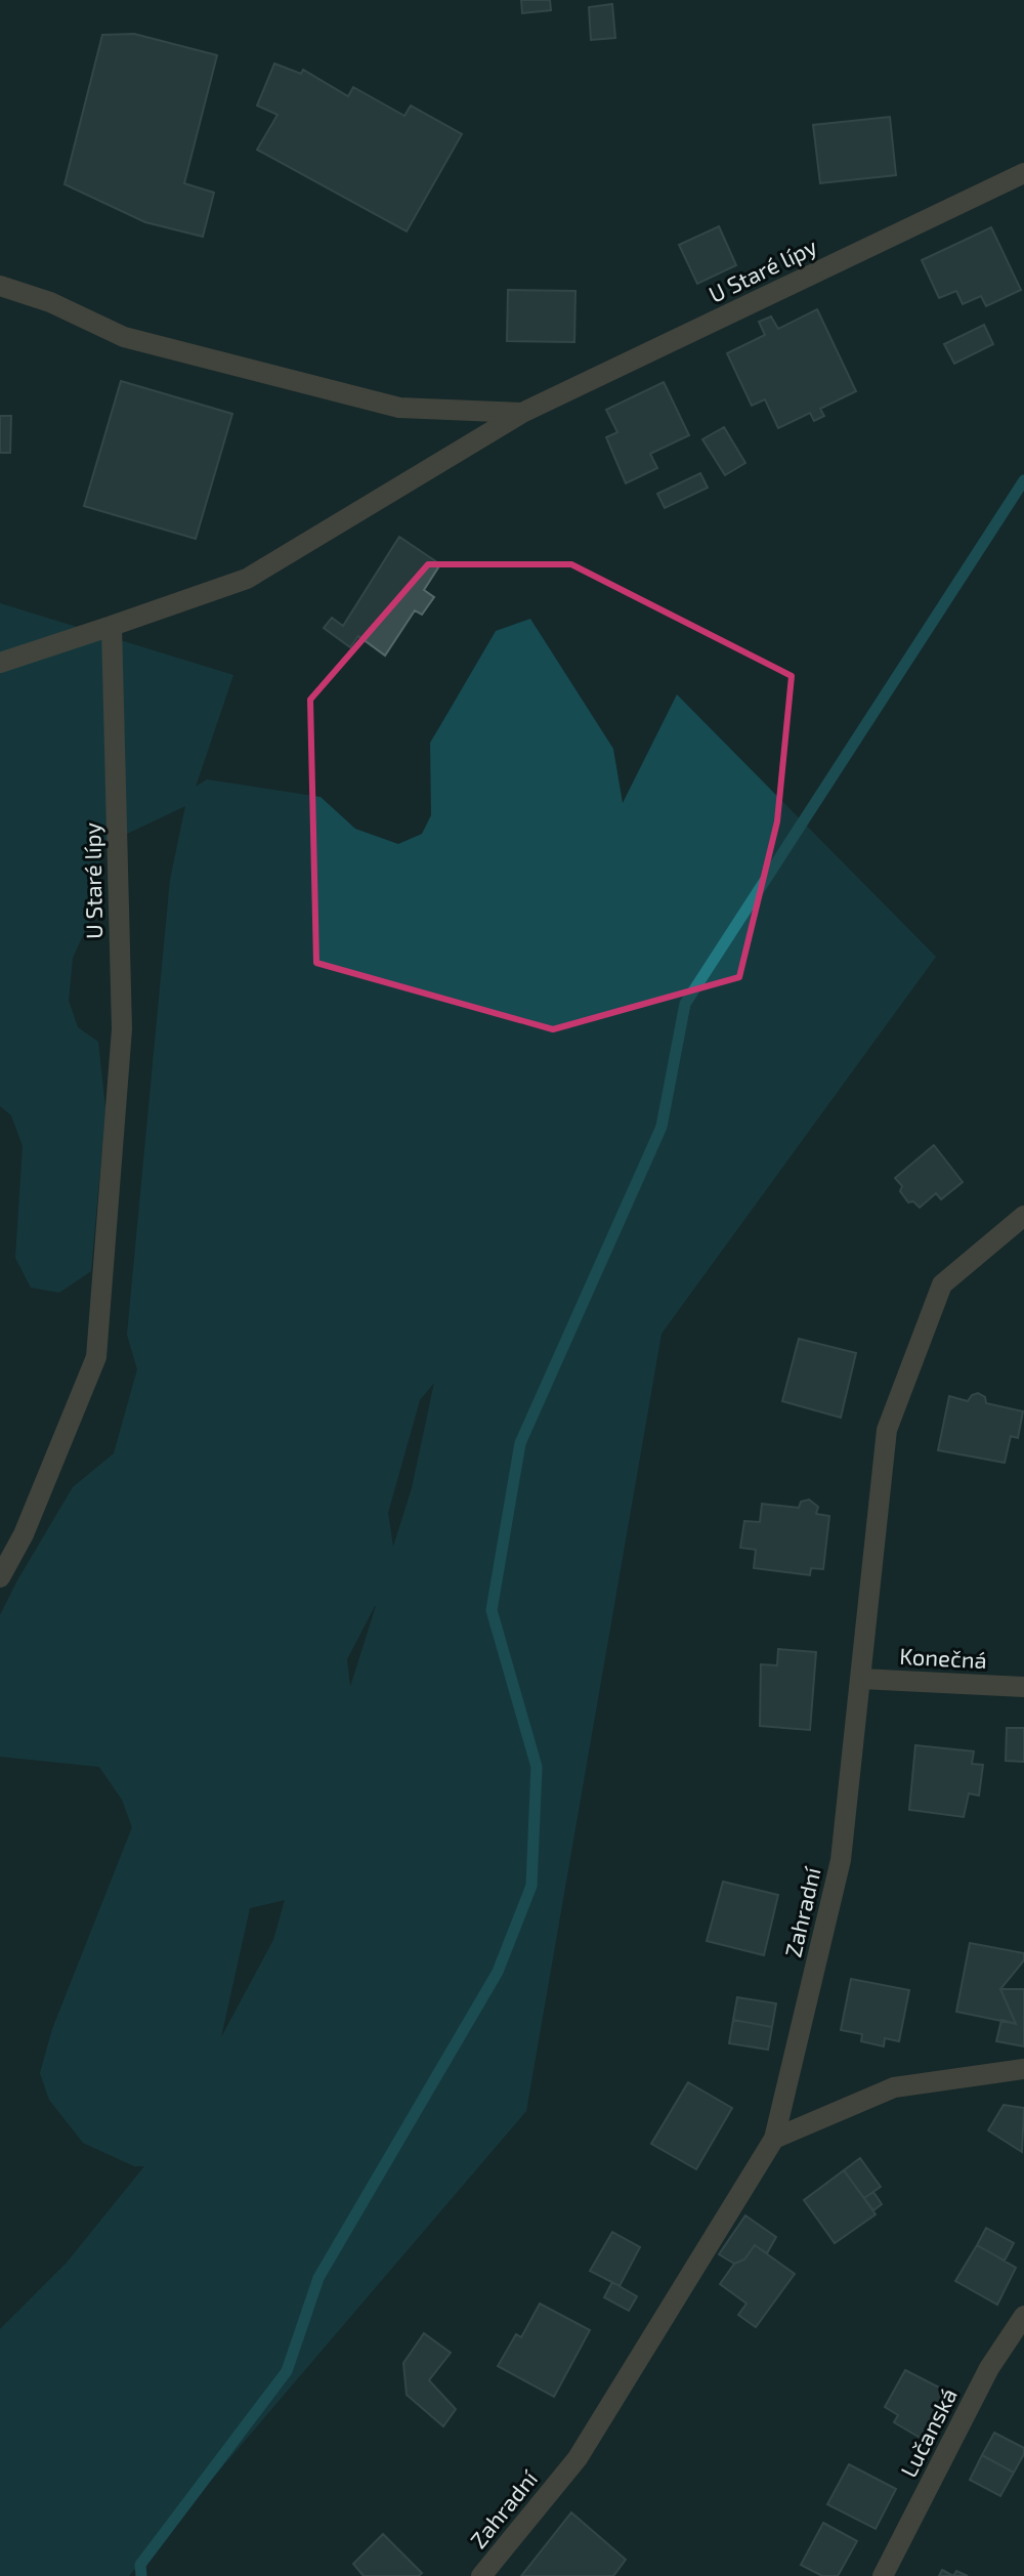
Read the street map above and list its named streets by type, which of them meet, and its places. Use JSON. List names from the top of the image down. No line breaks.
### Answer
{"streets":{"street":["U Staré lípy","Konečná","Zahradní","Lučanská"]},"crossings":[["Konečná","Zahradní"]]}
